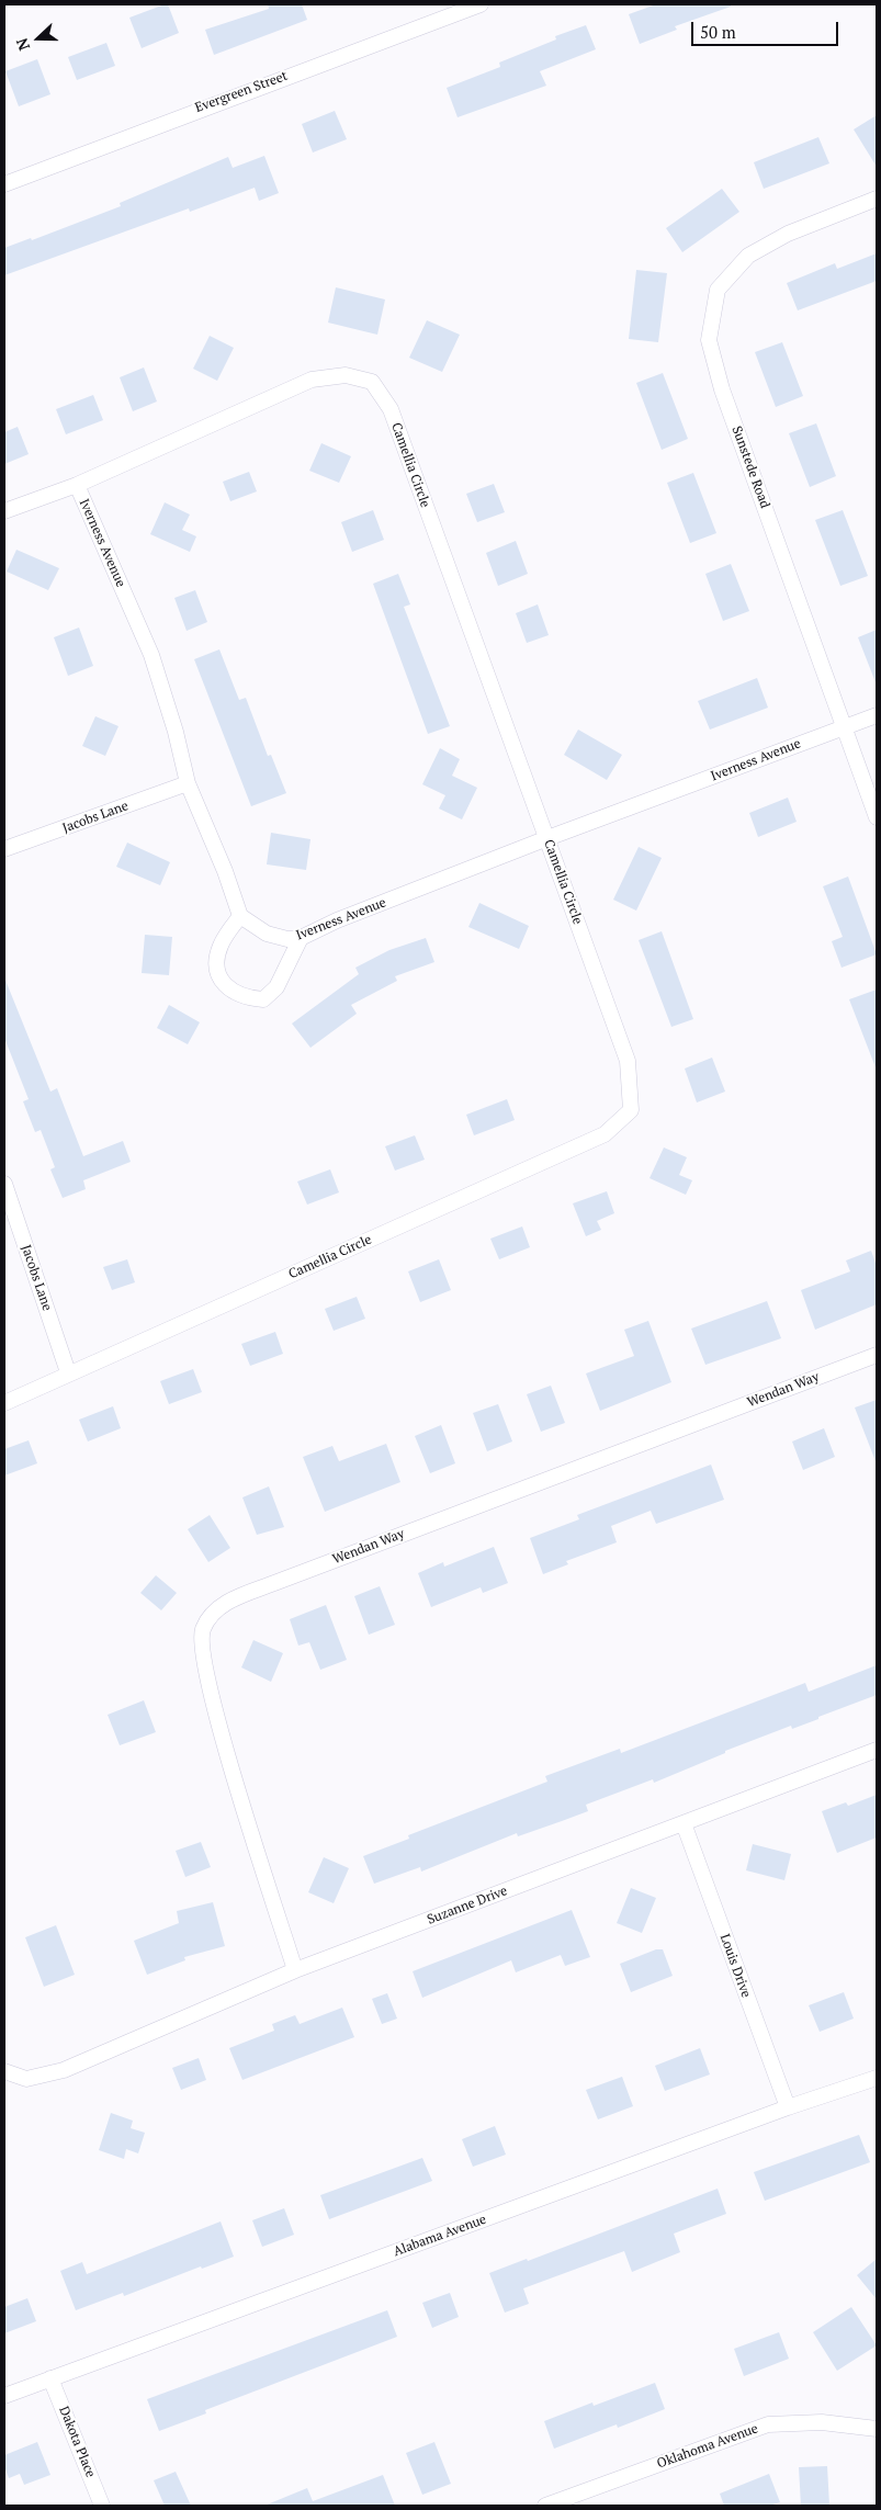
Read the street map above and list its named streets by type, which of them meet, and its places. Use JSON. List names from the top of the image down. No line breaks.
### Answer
{"streets":{"street":["Evergreen Street","Camellia Circle","Sunstede Road","Iverness Avenue","Jacobs Lane","Wendan Way","Suzanne Drive","Louis Drive","Alabama Avenue","Dakota Place","Oklahoma Avenue"]},"crossings":[["Camellia Circle","Iverness Avenue"],["Camellia Circle","Jacobs Lane"],["Sunstede Road","Iverness Avenue"],["Iverness Avenue","Jacobs Lane"],["Wendan Way","Suzanne Drive"],["Suzanne Drive","Louis Drive"],["Louis Drive","Alabama Avenue"],["Alabama Avenue","Dakota Place"]],"scale_bar":"50 m","north":"left"}
